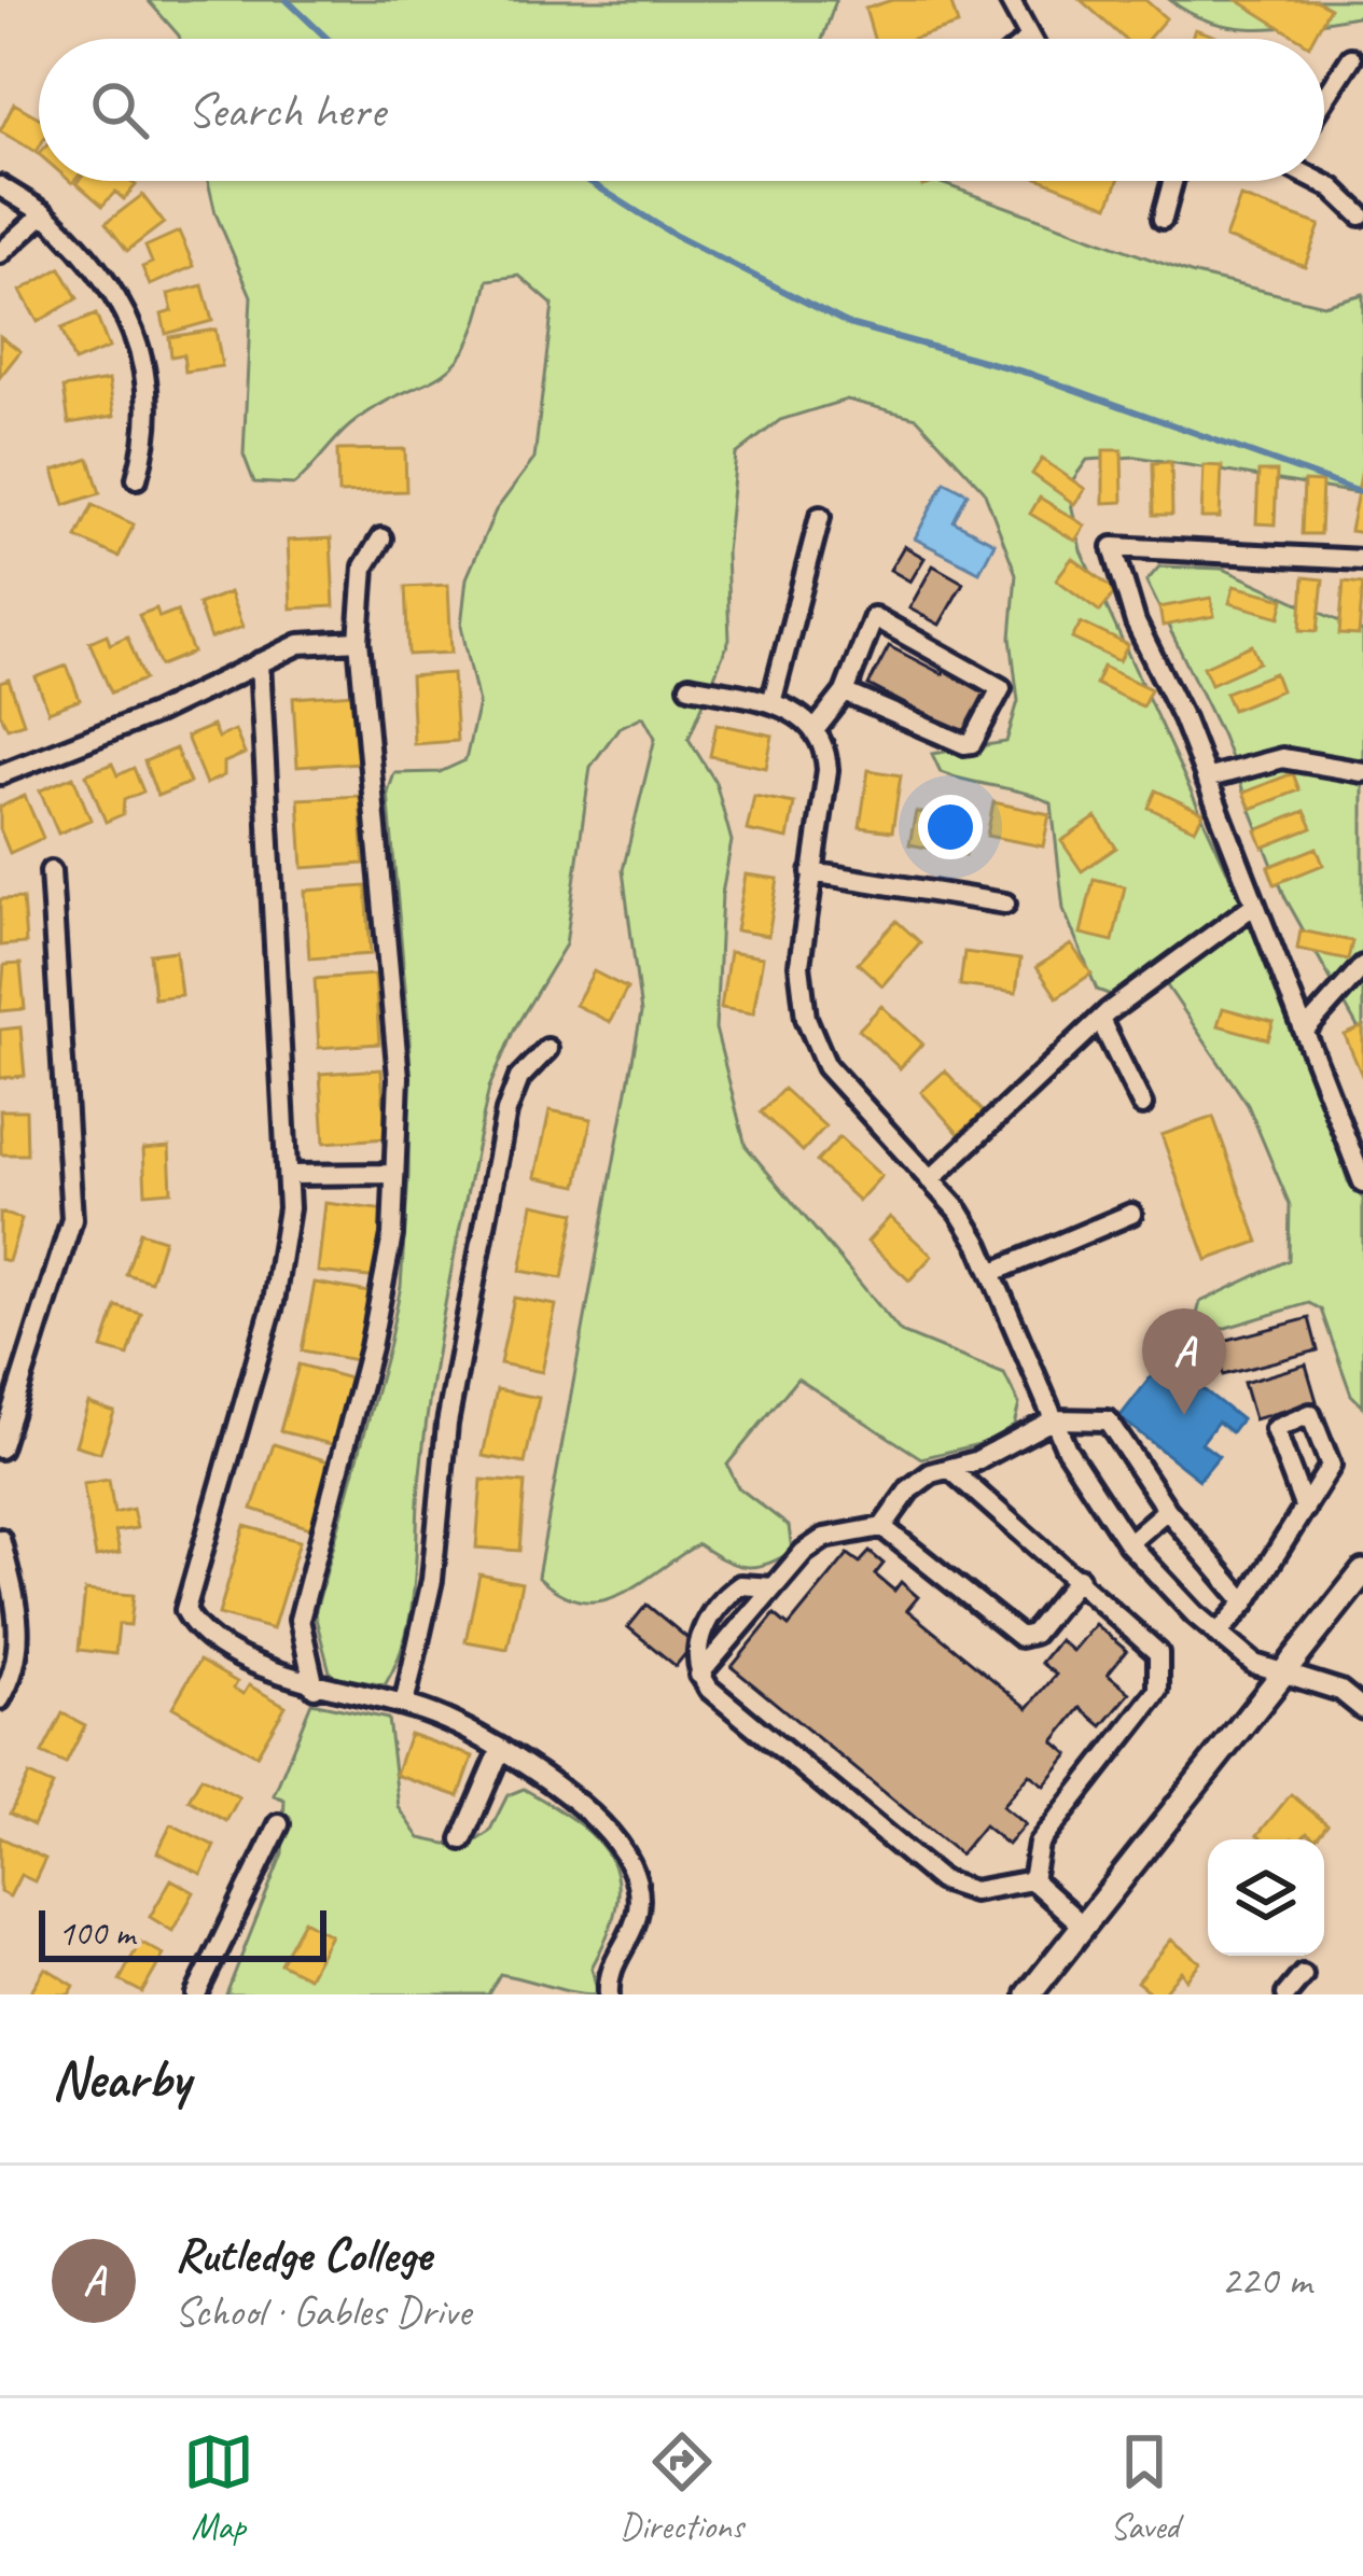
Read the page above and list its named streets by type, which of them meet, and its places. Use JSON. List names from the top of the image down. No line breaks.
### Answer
{"scale_bar":"100 m","page":{"search":"Search here","pins":"A","scale":"100 m","heading":"Nearby","list":[{"mark":"A","name":"Rutledge College","note":"School · Gables Drive","value":"220 m"}],"nav":["Map","Directions","Saved"]}}
